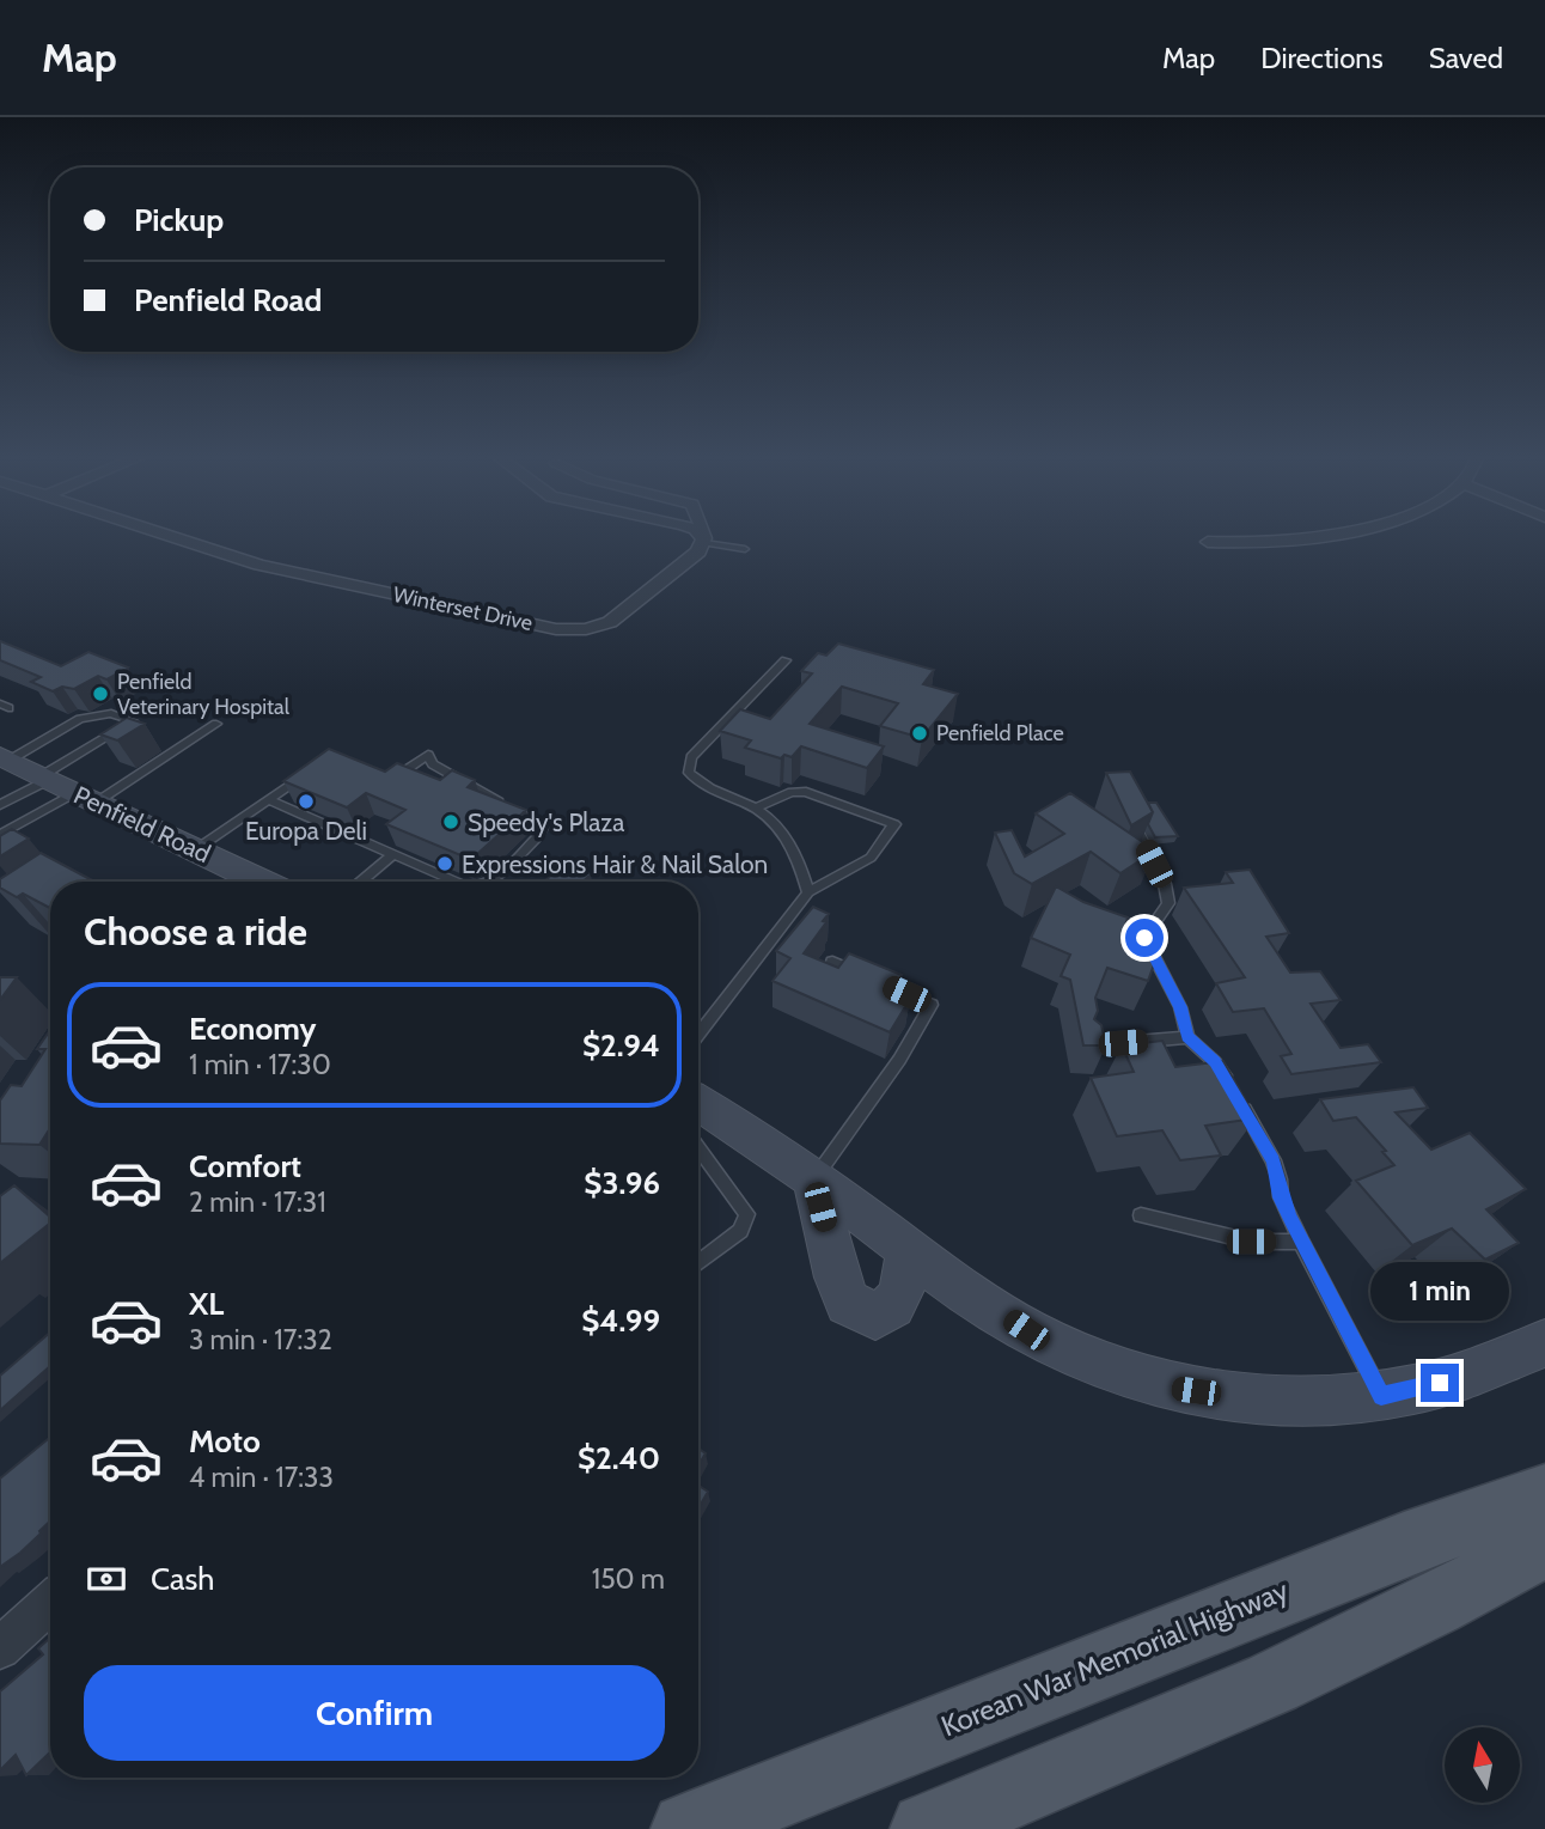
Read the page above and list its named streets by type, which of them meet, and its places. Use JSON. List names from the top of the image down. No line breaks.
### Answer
{"streets":{"main road":["Korean War Memorial Highway"],"street":["Winterset Drive","Penfield Road"]},"places":["Penfield Veterinary Hospital","Penfield Place","Europa Deli","Speedy's Plaza","Expressions Hair & Nail Salon"],"north":"top","page":{"header":"Map","nav":["Map","Directions","Saved"],"banner":["Pickup","Penfield Road"],"heading":"Choose a ride","list":[{"name":"Economy","note":"1 min · 17:30","value":"$2.94"},{"name":"Comfort","note":"2 min · 17:31","value":"$3.96"},{"name":"XL","note":"3 min · 17:32","value":"$4.99"},{"name":"Moto","note":"4 min · 17:33","value":"$2.40"}],"bubble":"1 min","pay":["Cash","150 m"],"buttons":"Confirm"}}
